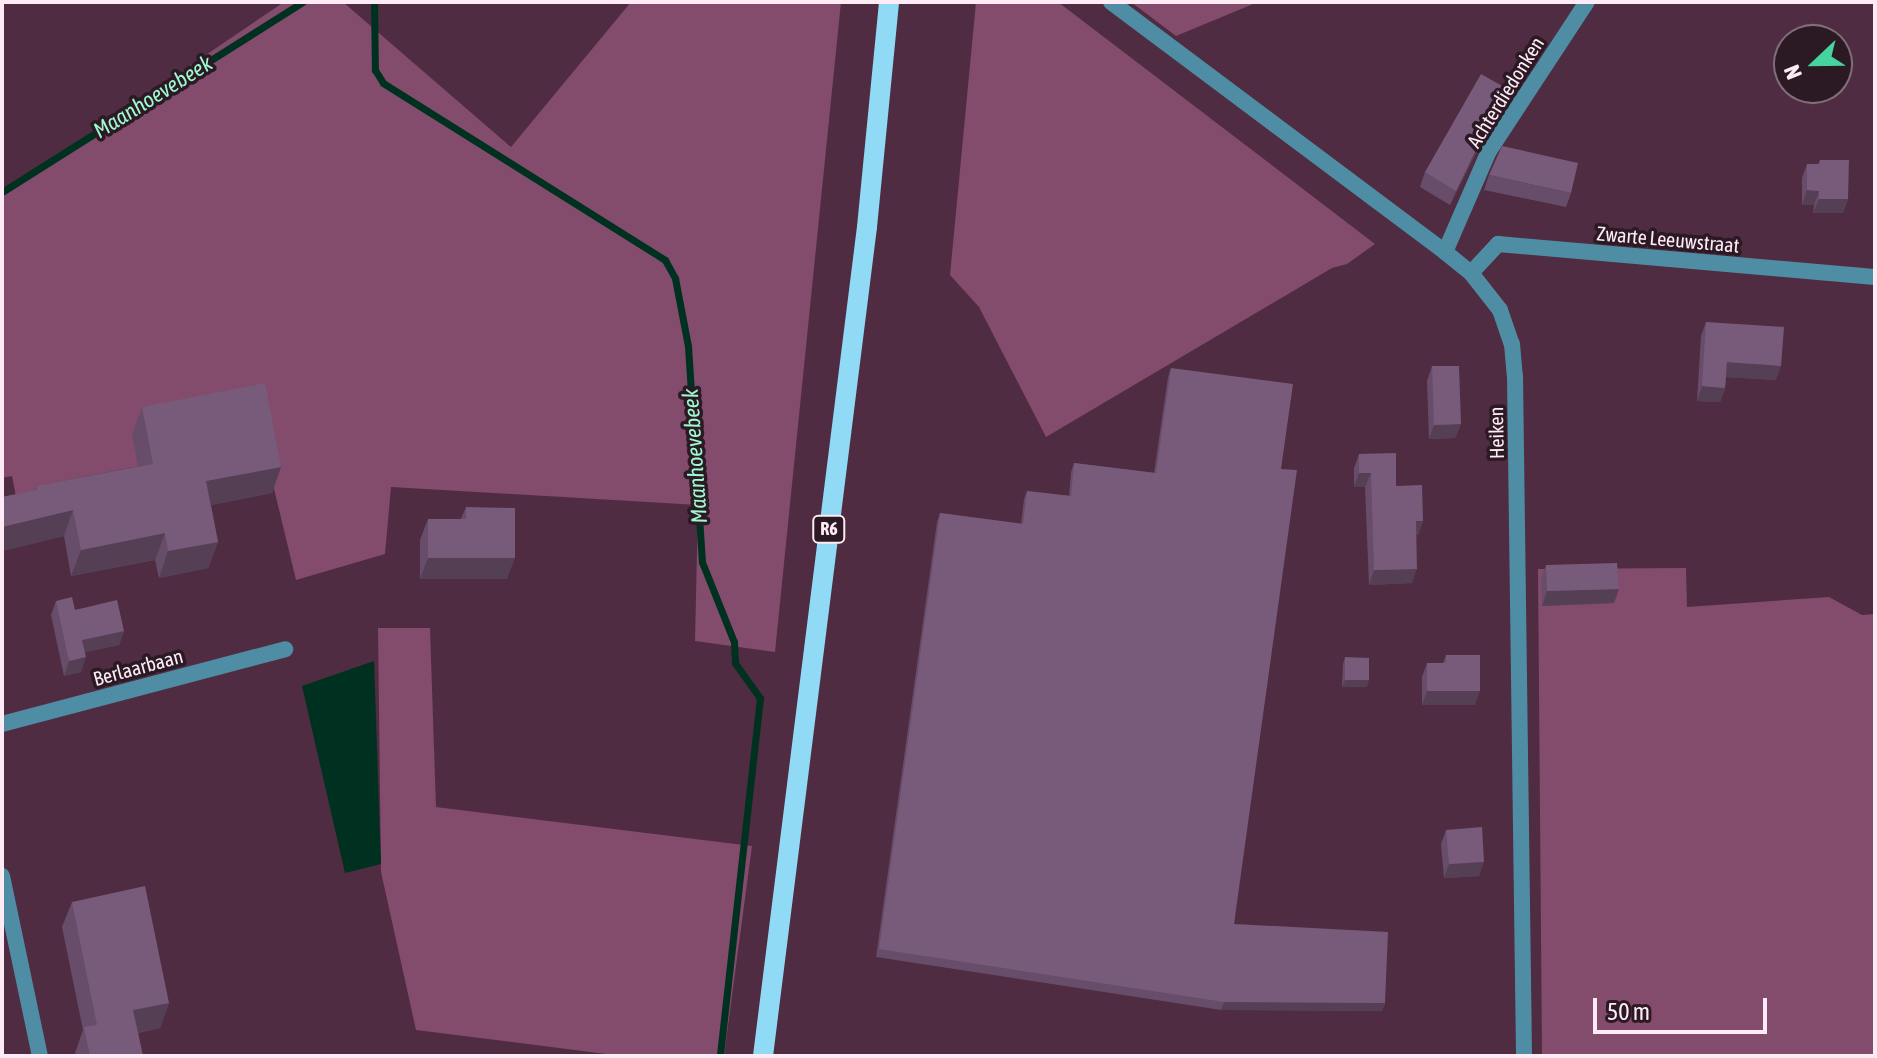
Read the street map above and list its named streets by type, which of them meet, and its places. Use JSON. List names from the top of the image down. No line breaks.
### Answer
{"streets":{"main road":["R6"],"street":["Achterdiedonken","Zwarte Leeuwstraat","Heiken","Berlaarbaan"]},"crossings":[["Achterdiedonken","Heiken"],["Zwarte Leeuwstraat","Heiken"]],"water":["Maanhoevebeek"],"scale_bar":"50 m","north":"left"}
